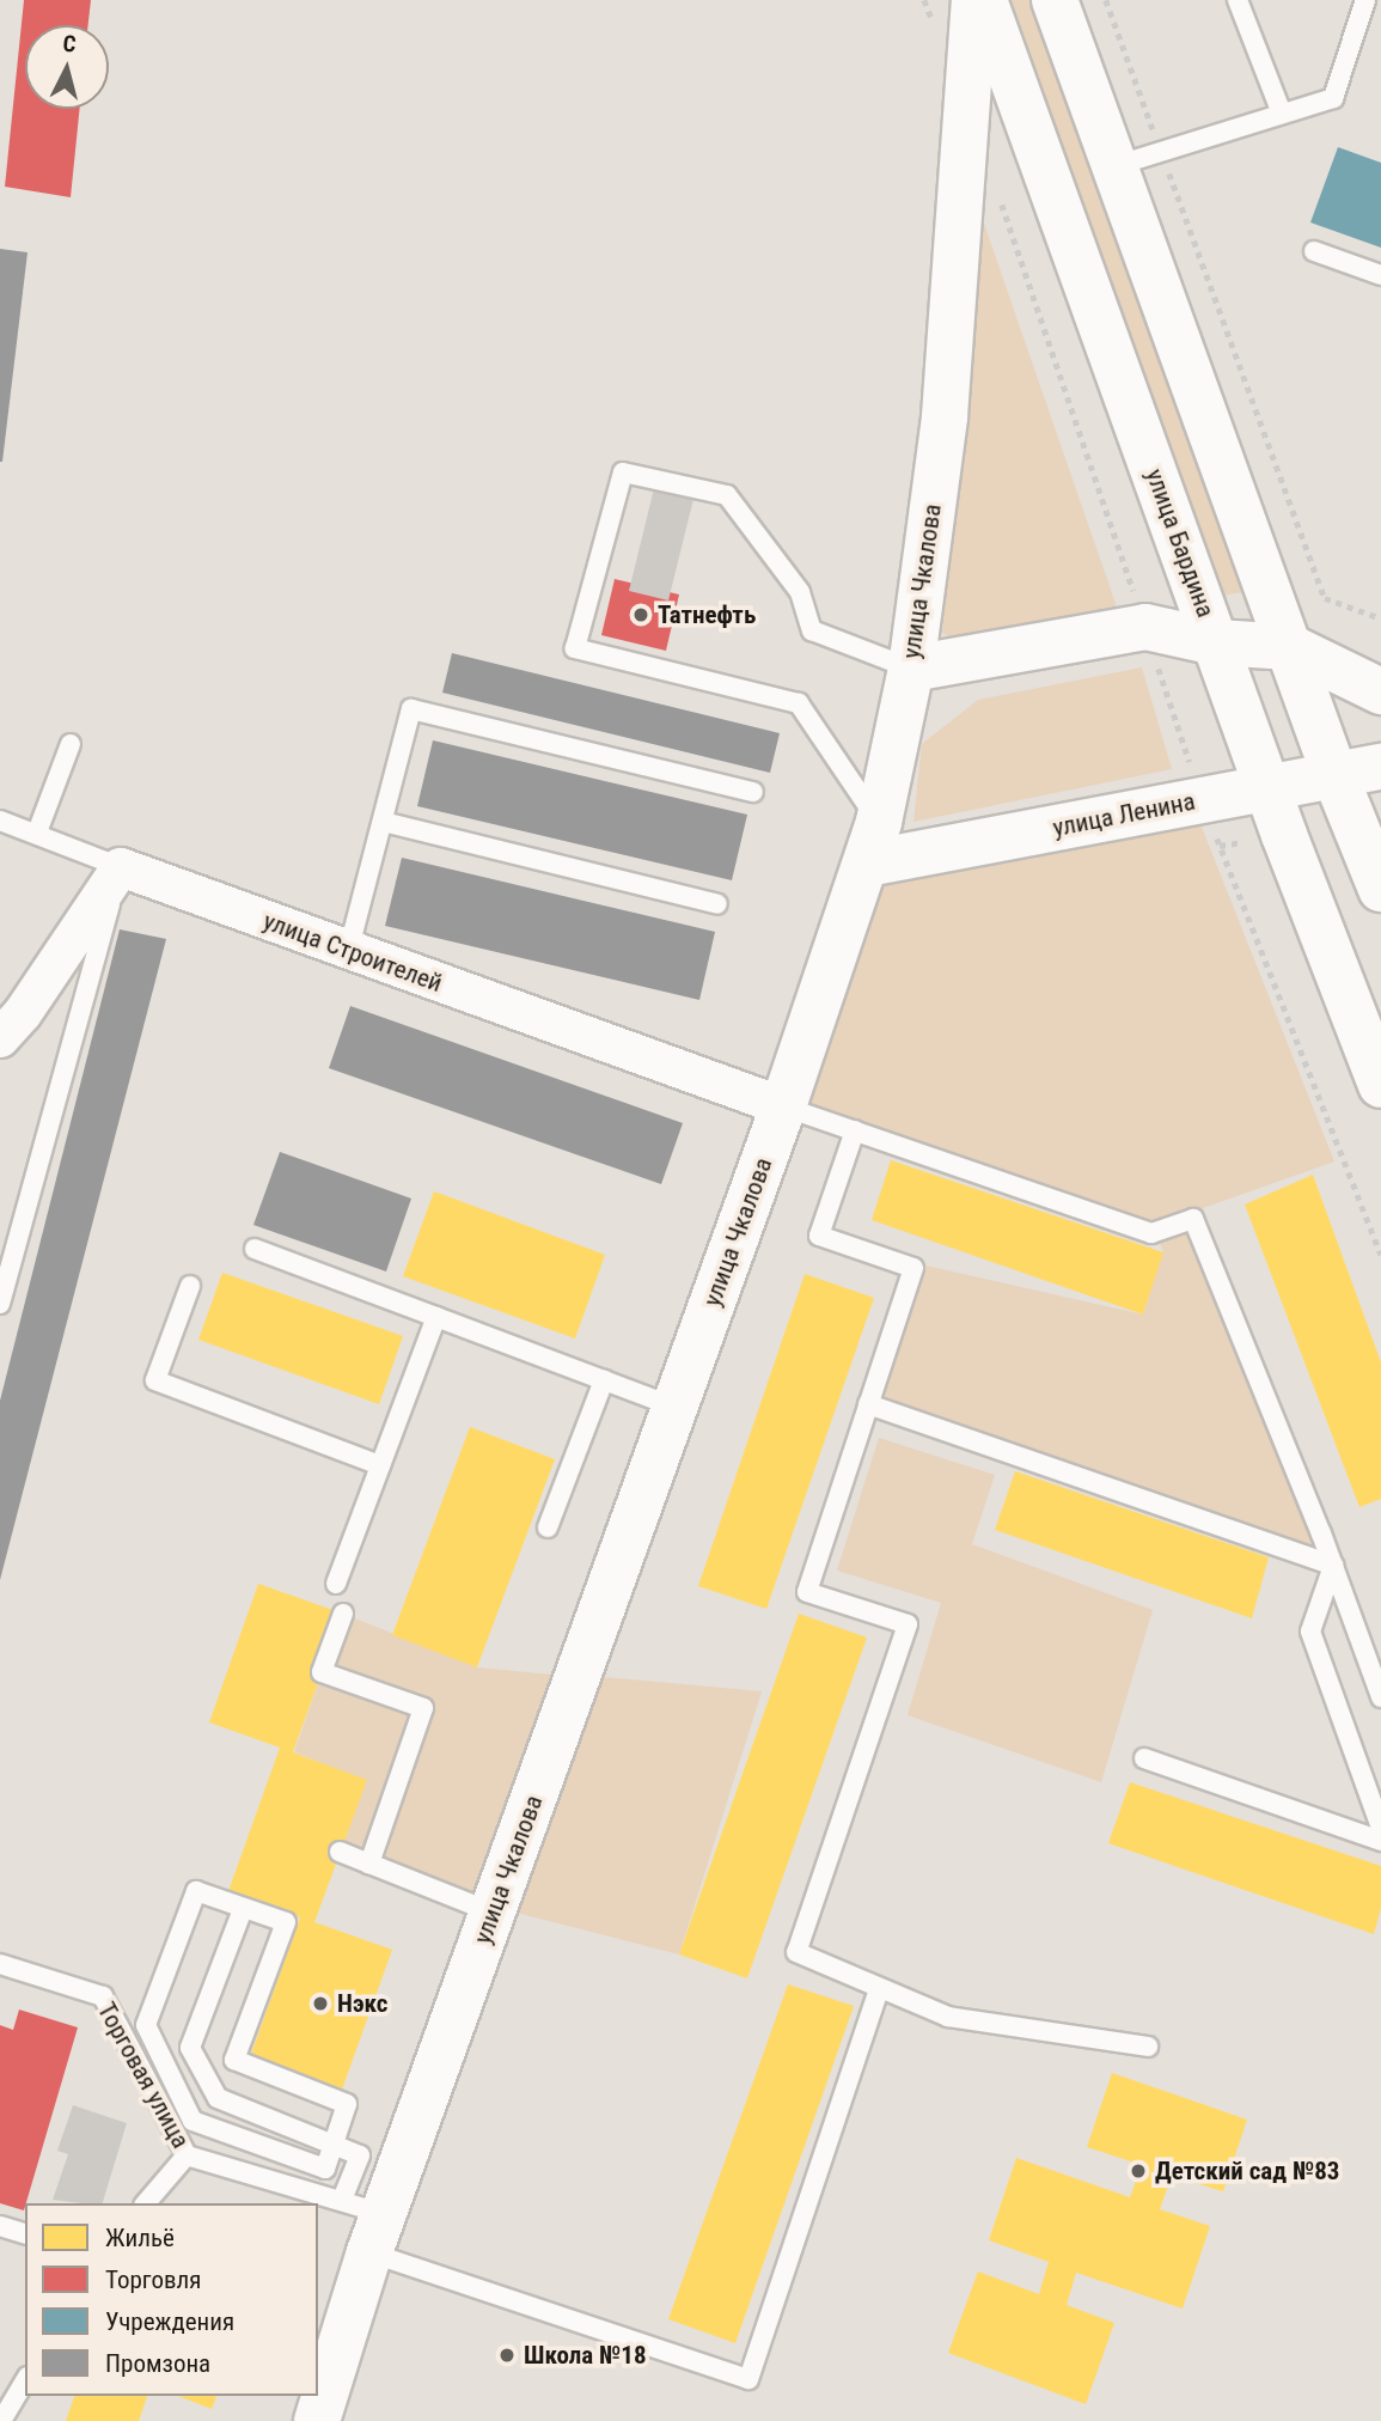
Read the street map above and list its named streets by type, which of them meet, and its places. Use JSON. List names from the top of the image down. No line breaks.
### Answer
{"streets":{"street":["улица Бардина","улица Чкалова","улица Ленина","улица Строителей"],"lane":["Торговая улица"]},"crossings":[["улица Бардина","улица Ленина"],["улица Чкалова","улица Ленина"],["улица Чкалова","улица Строителей"],["улица Чкалова","Торговая улица"]],"places":["Татнефть","Нэкс","Детский сад №83","Школа №18"],"legend":["Жильё","Торговля","Учреждения","Промзона"],"north":"top"}
